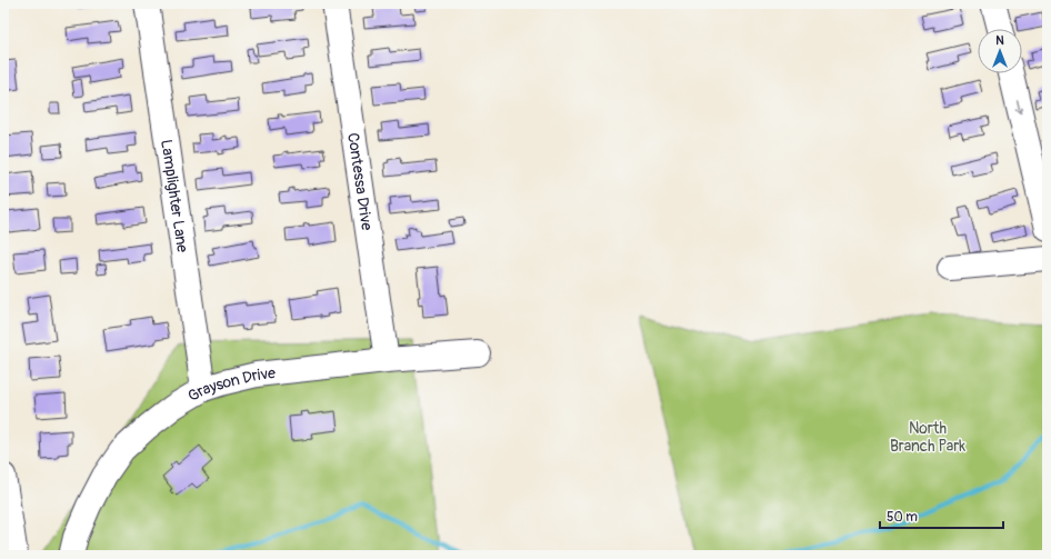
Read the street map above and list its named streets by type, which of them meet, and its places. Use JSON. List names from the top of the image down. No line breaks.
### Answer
{"streets":{"street":["Contessa Drive","Lamplighter Lane","Grayson Drive"]},"crossings":[["Contessa Drive","Grayson Drive"],["Lamplighter Lane","Grayson Drive"]],"parks":["North Branch Park"],"scale_bar":"50 m","north":"top"}
